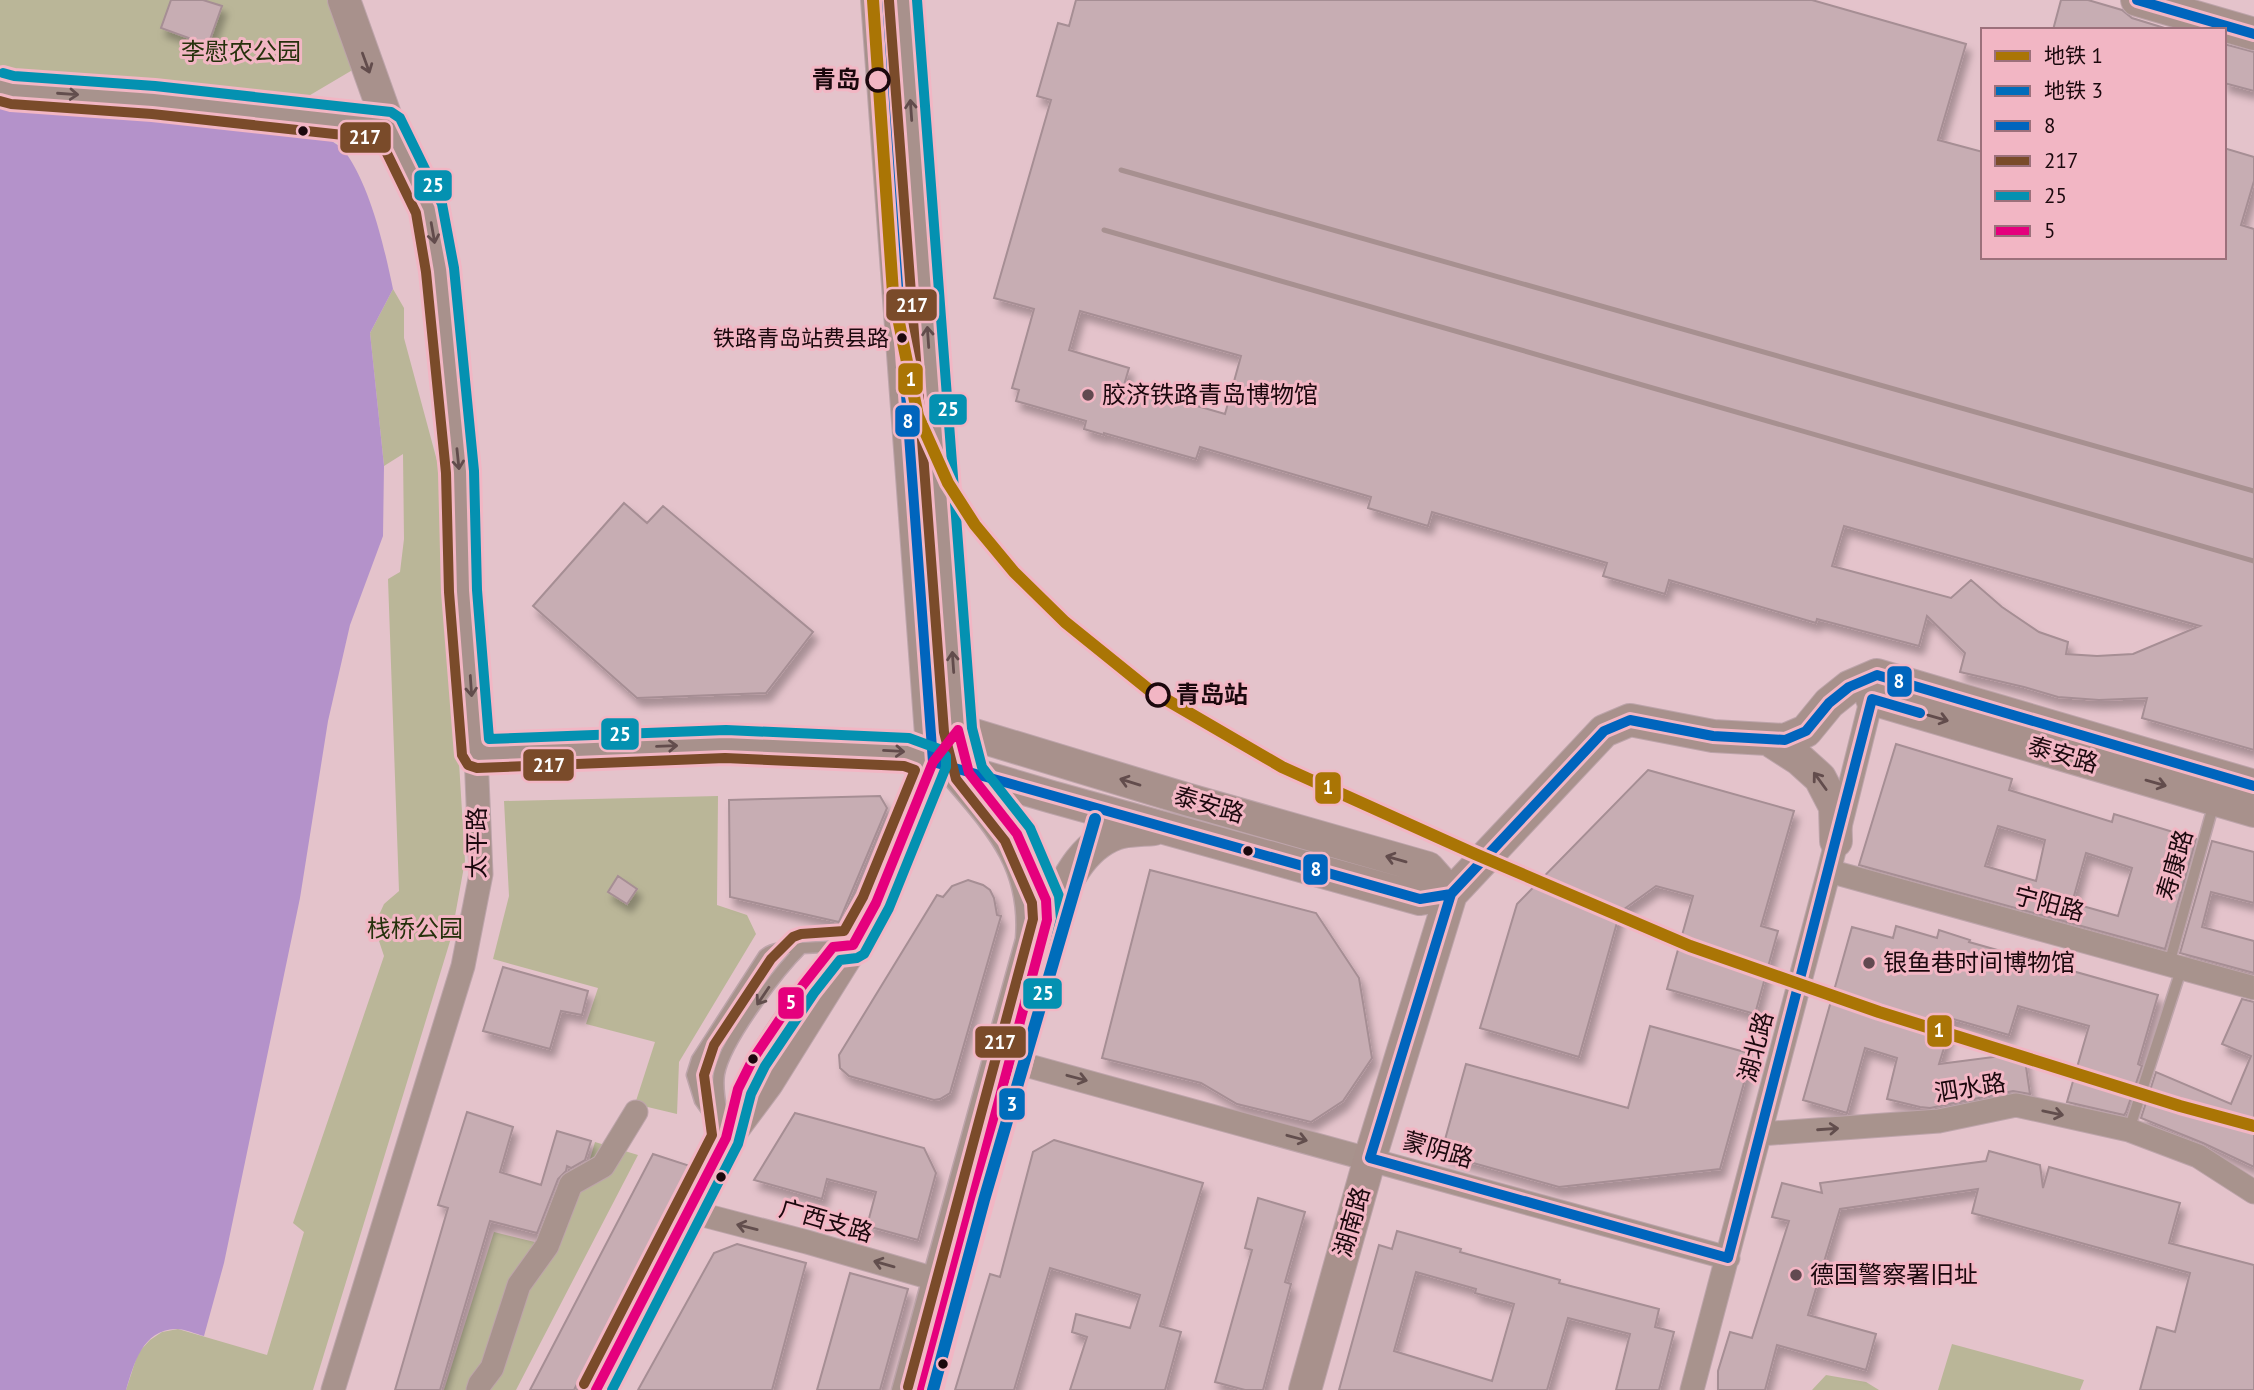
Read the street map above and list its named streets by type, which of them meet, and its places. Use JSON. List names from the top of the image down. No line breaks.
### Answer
{"streets":{"main road":["泰安路","太平路","湖南路"],"street":["宁阳路","湖北路","泗水路","蒙阴路","广西支路"],"lane":["寿康路"]},"crossings":[["泰安路","太平路"],["泰安路","寿康路"],["泰安路","湖北路"],["泰安路","湖南路"],["寿康路","宁阳路"],["寿康路","泗水路"],["宁阳路","湖北路"],["湖北路","泗水路"],["湖北路","蒙阴路"],["蒙阴路","湖南路"]],"one_way":["太平路","泗水路","蒙阴路","广西支路"],"parks":["李慰农公园","栈桥公园"],"places":["青岛","铁路青岛站费县路","胶济铁路青岛博物馆","青岛站","银鱼巷时间博物馆","德国警察署旧址"],"lines":["metro line 1","transit line 8","transit line 25","transit line 217","transit line 5","metro line 3"],"legend":["地铁 1","地铁 3","8","217","25","5"]}
